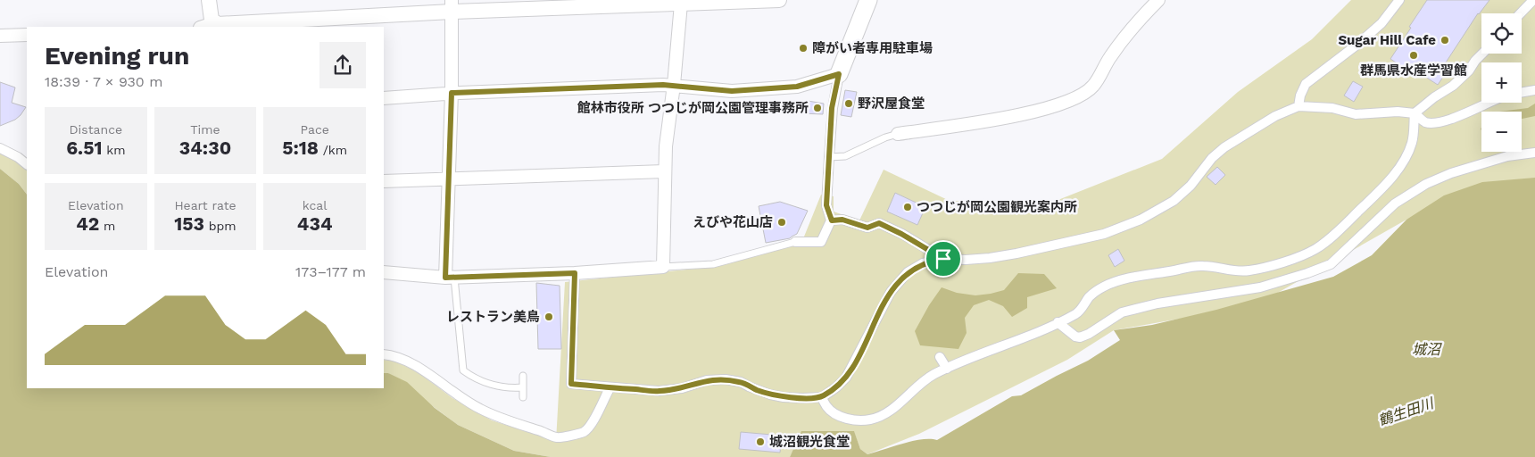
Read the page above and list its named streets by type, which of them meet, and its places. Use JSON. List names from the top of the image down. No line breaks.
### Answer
{"water":["城沼","鶴生田川"],"places":["Sugar Hill Cafe","障がい者専用駐車場","群馬県水産学習館","野沢屋食堂","館林市役所 つつじが岡公園管理事務所","つつじが岡公園観光案内所","えびや花山店","レストラン美鳥","城沼観光食堂"],"page":{"map_buttons":["+","−"],"heading":["Evening run","18:39 · 7 × 930 m"],"stats":[["Distance","6.51 km"],["Time","34:30"],["Pace","5:18 /km"],["Elevation","42 m"],["Heart rate","153 bpm"],["kcal","434"]],"chart":["Elevation","173–177 m"]}}
